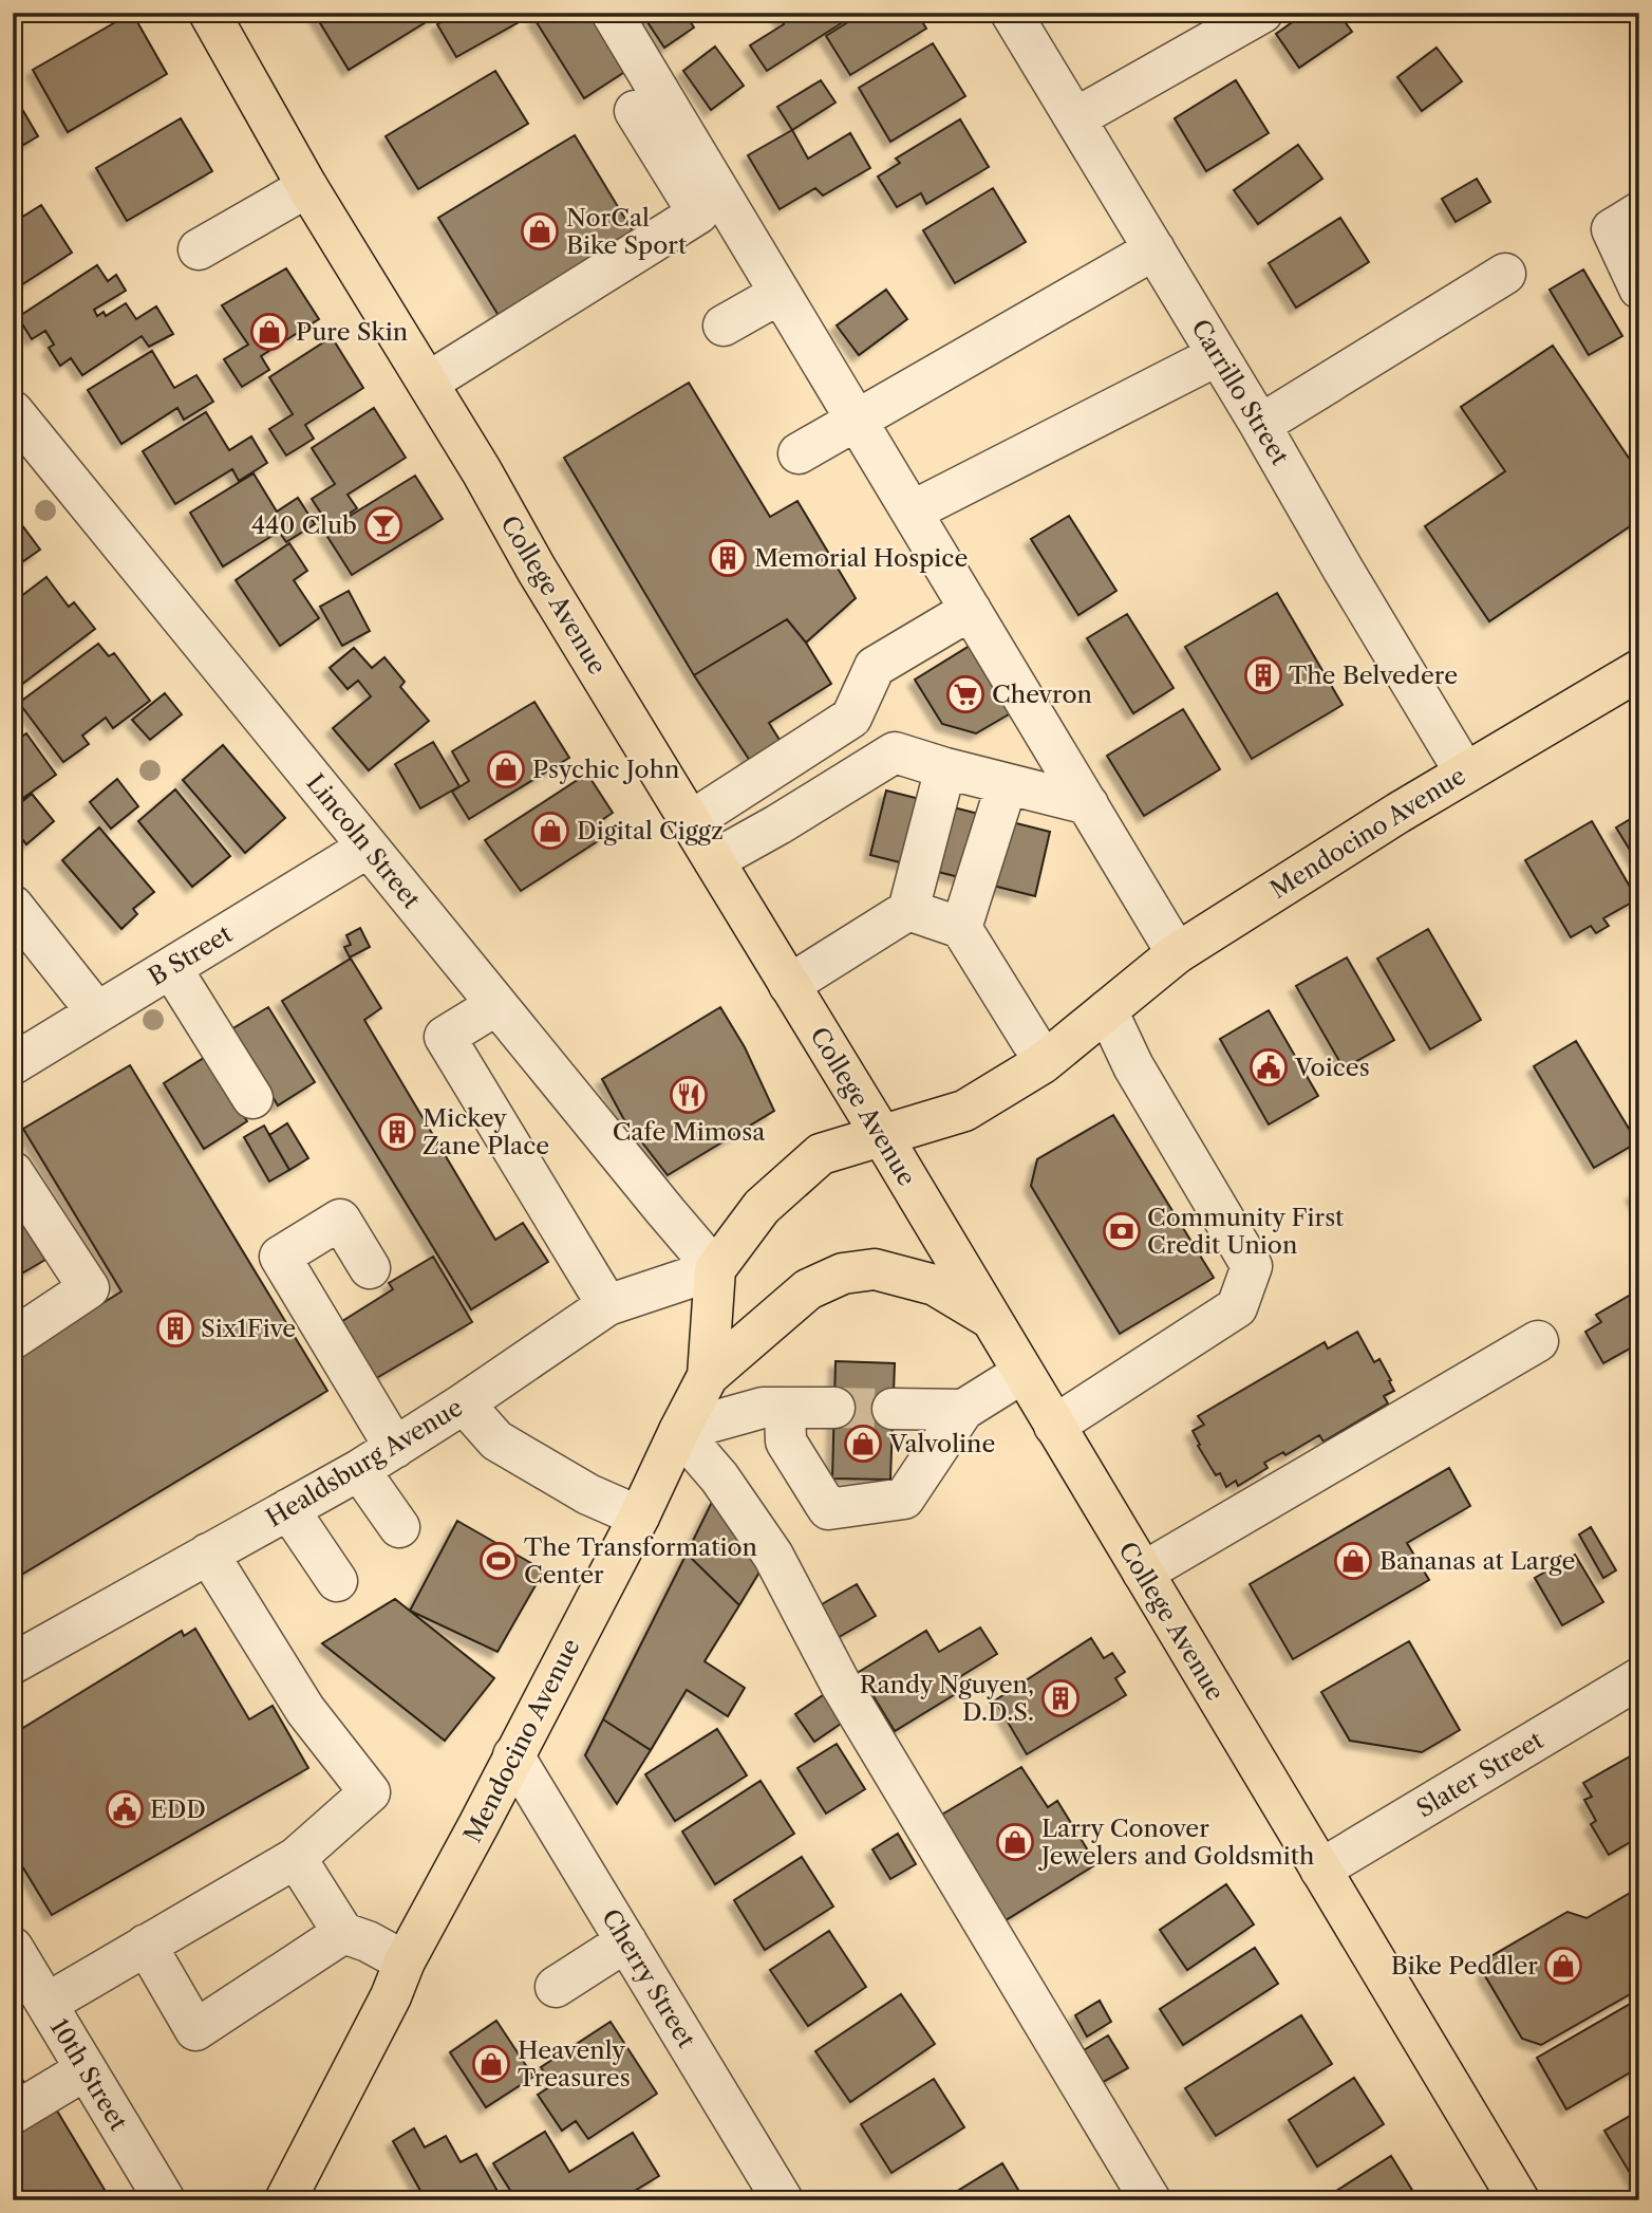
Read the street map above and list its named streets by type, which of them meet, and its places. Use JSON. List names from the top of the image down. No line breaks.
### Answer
{"streets":{"main road":["College Avenue","Mendocino Avenue"],"street":["Carrillo Street","Lincoln Street","B Street","Healdsburg Avenue","Slater Street","Cherry Street","10th Street"]},"crossings":[["Carrillo Street","Mendocino Avenue"],["College Avenue","Mendocino Avenue"],["College Avenue","Slater Street"],["Mendocino Avenue","Lincoln Street"],["Mendocino Avenue","Healdsburg Avenue"],["Mendocino Avenue","Cherry Street"],["Lincoln Street","B Street"],["Lincoln Street","Healdsburg Avenue"]],"places":{"shop":["NorCal Bike Sport","Pure Skin","Psychic John","Digital Ciggz","Valvoline","Bananas at Large","Larry Conover Jewelers and Goldsmith","Bike Peddler","Heavenly Treasures"],"bar":["440 Club"],"building":["Memorial Hospice","The Belvedere","Mickey Zane Place","Six1Five","Randy Nguyen, D.D.S."],"supermarket":["Chevron"],"public building":["Voices","EDD"],"restaurant":["Cafe Mimosa"],"bank":["Community First Credit Union"],"sports":["The Transformation Center"]}}
